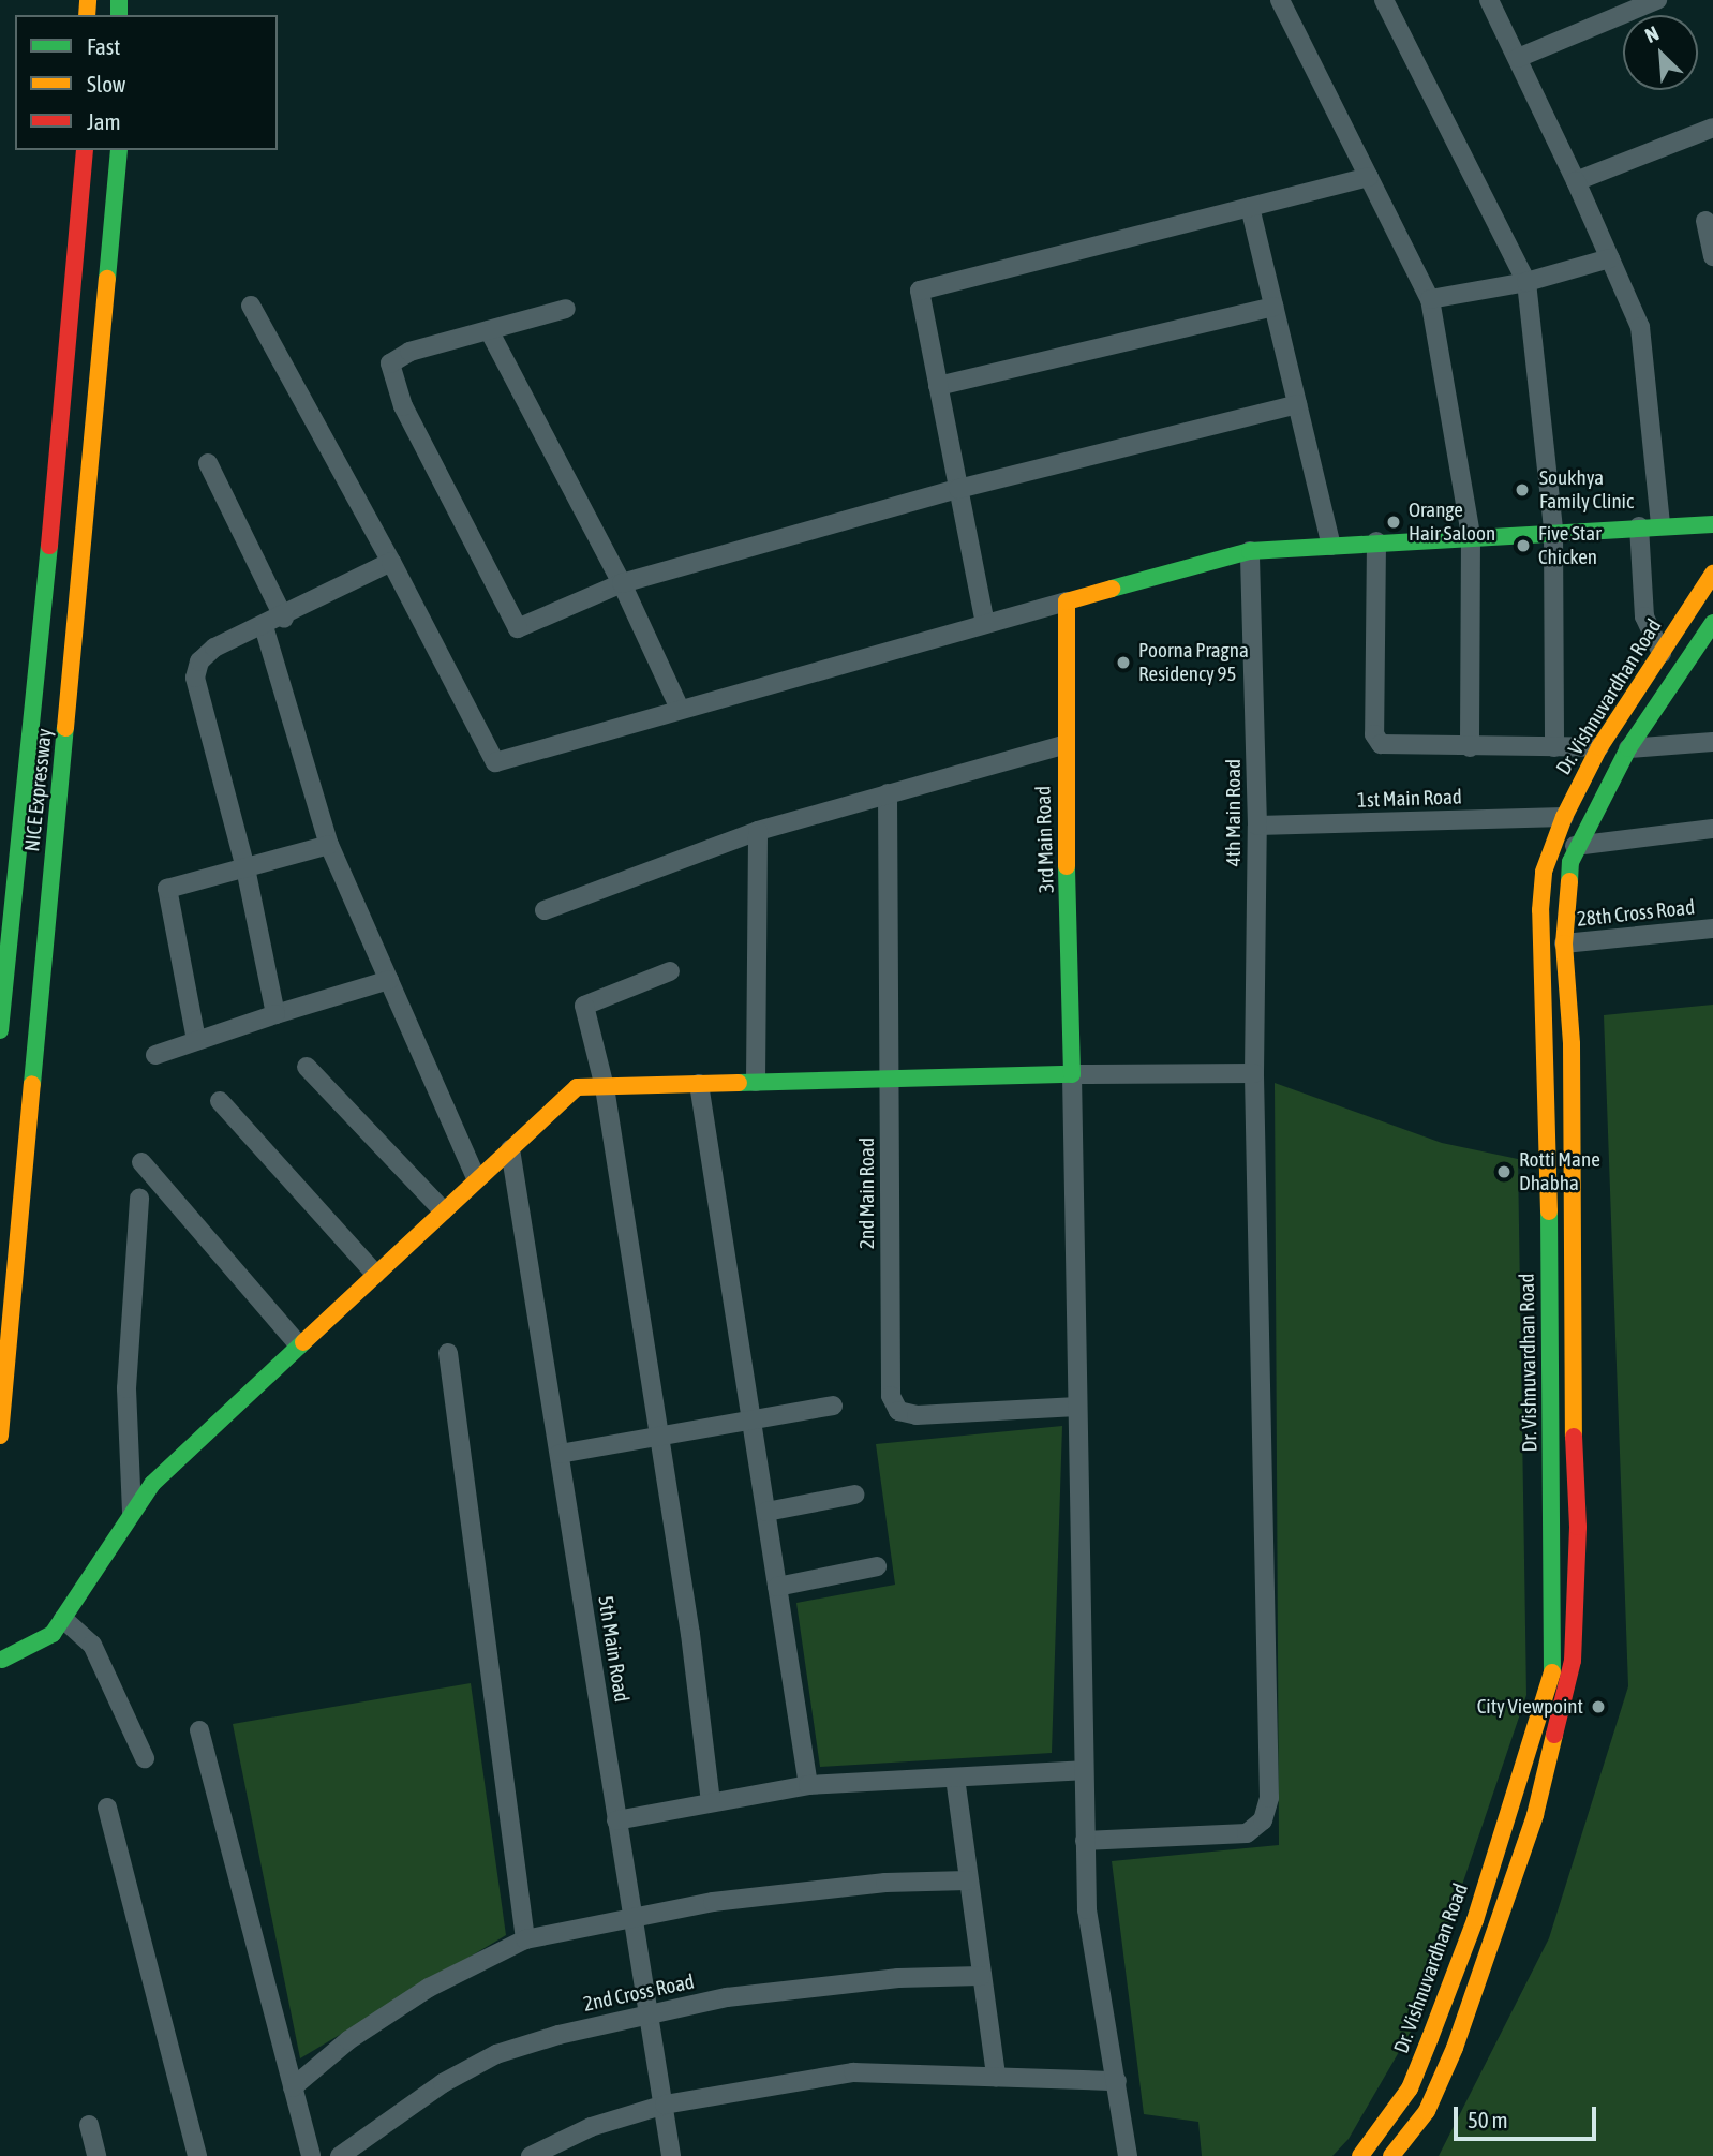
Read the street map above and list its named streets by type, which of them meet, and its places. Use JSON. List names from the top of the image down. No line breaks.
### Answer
{"streets":{"main road":["Dr. Vishnuvardhan Road","NICE Expressway","3rd Main Road"],"street":["1st Main Road","4th Main Road","28th Cross Road","2nd Main Road","5th Main Road","2nd Cross Road"]},"crossings":[["Dr. Vishnuvardhan Road","1st Main Road"],["Dr. Vishnuvardhan Road","28th Cross Road"],["1st Main Road","4th Main Road"],["5th Main Road","2nd Cross Road"]],"places":["Soukhya Family Clinic","Orange Hair Saloon","Five Star Chicken","Poorna Pragna Residency 95","Rotti Mane Dhabha","City Viewpoint"],"legend":["Fast","Slow","Jam"],"scale_bar":"50 m","north":"top left"}
